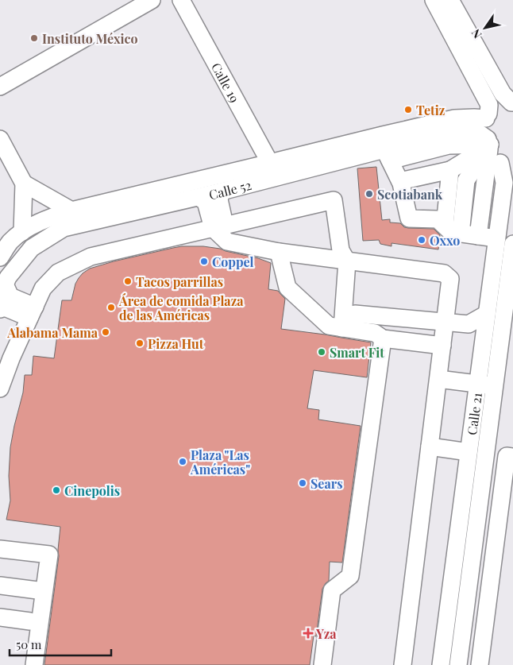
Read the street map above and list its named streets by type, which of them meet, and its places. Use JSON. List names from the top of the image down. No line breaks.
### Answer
{"streets":{"street":["Calle 19","Calle 52","Calle 21"]},"crossings":[["Calle 19","Calle 52"]],"places":{"other":["Instituto México","Tetiz","Scotiabank","Oxxo","Coppel","Tacos parrillas","Área de comida Plaza de las Américas","Alabama Mama","Pizza Hut","Smart Fit","Plaza \"Las Américas\"","Sears","Cinepolis"],"health":["Yza"]},"scale_bar":"50 m","north":"bottom left"}
